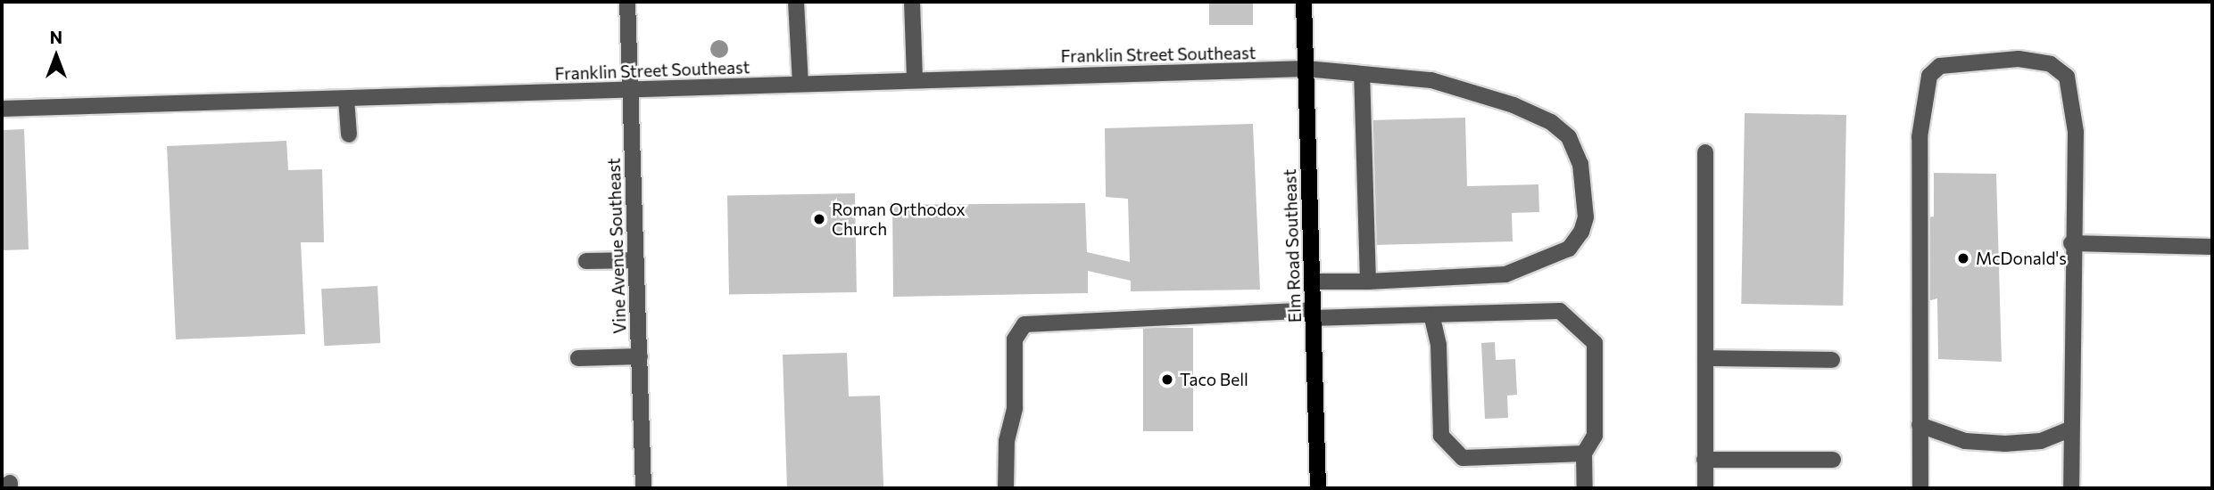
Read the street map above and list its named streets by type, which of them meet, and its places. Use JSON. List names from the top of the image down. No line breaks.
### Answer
{"streets":{"main road":["Elm Road Southeast"],"street":["Franklin Street Southeast","Vine Avenue Southeast"]},"crossings":[["Franklin Street Southeast","Vine Avenue Southeast"],["Franklin Street Southeast","Elm Road Southeast"]],"places":["Roman Orthodox Church","McDonald's","Taco Bell"],"north":"top"}
